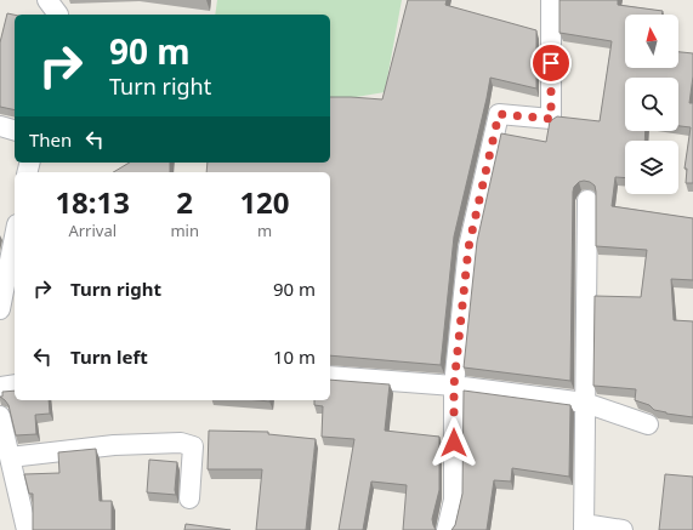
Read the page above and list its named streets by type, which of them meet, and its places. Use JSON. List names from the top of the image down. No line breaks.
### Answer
{"north":"top","page":{"turn":["90 m","Turn right"],"then":"Then","eta":["18:13","Arrival","2","min","120","m"],"list":[{"name":"Turn right","value":"90 m"},{"name":"Turn left","value":"10 m"}]}}
